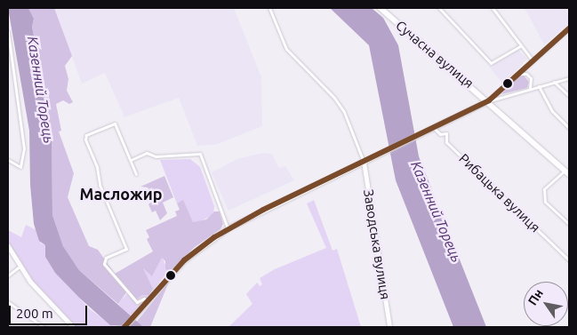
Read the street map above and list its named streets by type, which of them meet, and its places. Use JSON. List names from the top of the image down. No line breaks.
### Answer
{"streets":{"main road":["Сучасна вулиця","Заводська вулиця"],"street":["Рибацька вулиця"]},"districts":["Масложир"],"water":["Казенний Торець"],"scale_bar":"200 m","north":"top left"}
